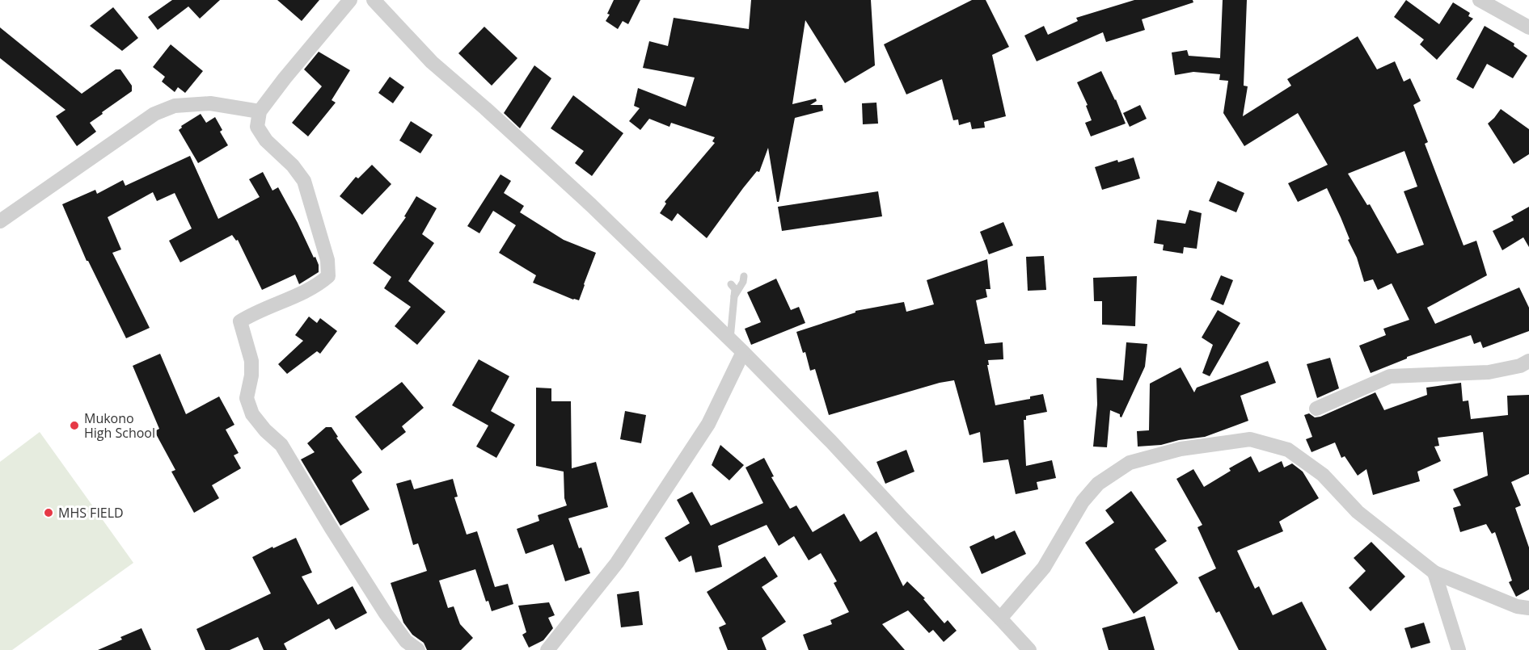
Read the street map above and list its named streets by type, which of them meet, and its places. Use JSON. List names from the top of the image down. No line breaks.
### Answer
{"places":["Mukono High School","MHS FIELD"]}
